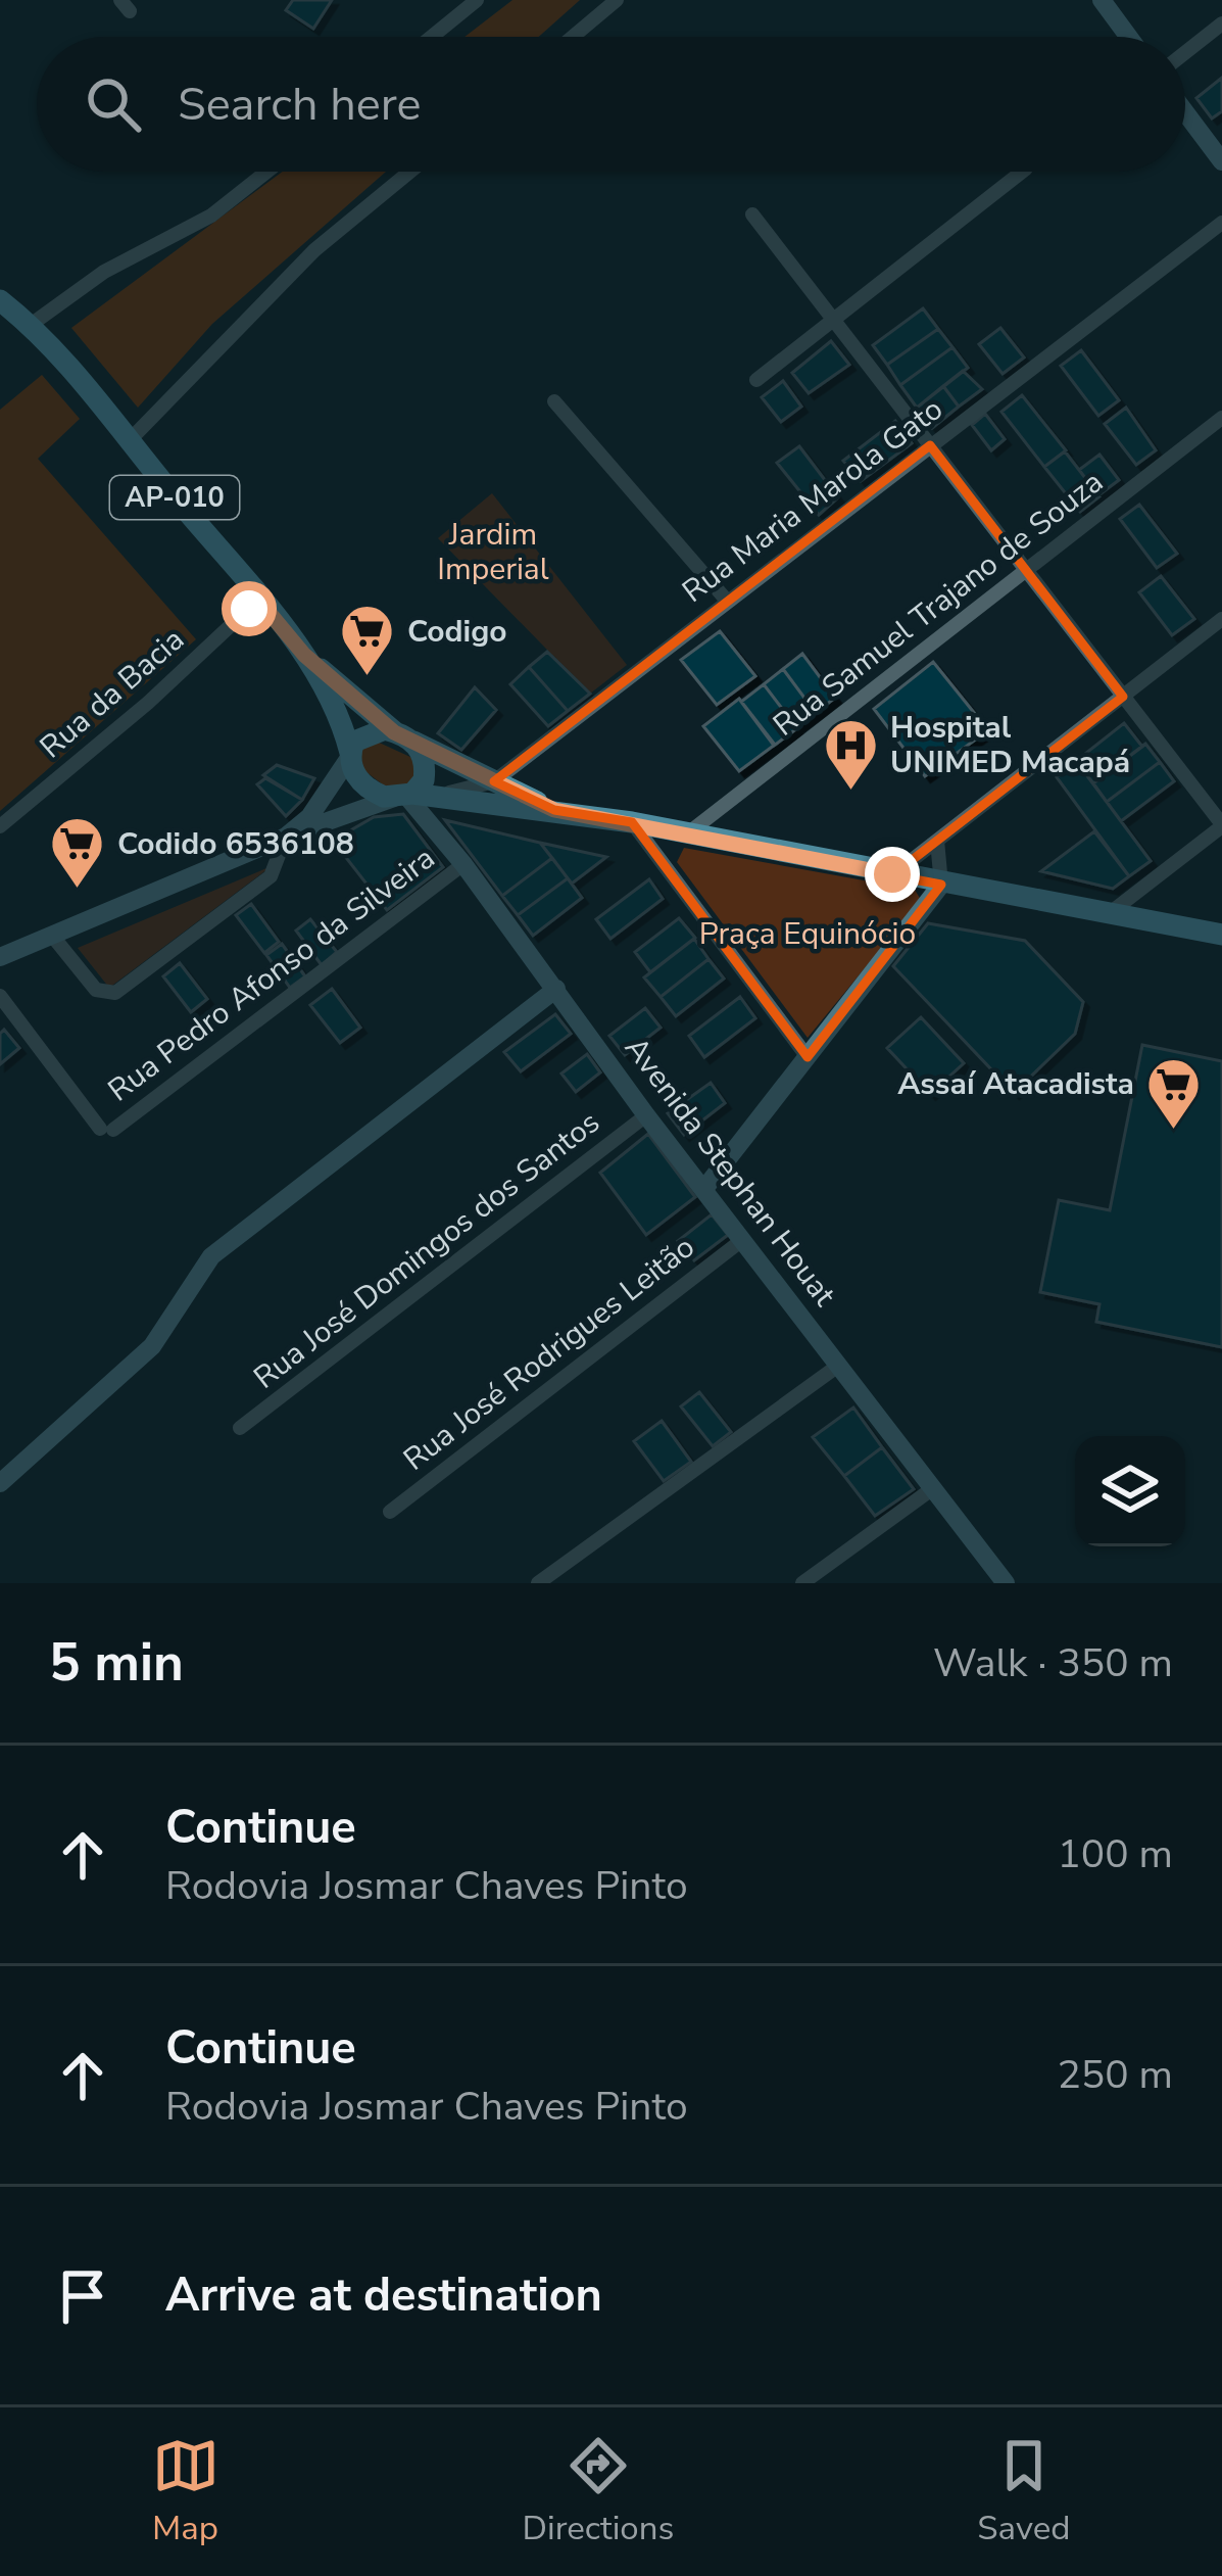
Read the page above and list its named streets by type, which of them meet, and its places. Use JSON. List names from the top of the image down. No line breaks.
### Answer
{"streets":{"main road":["AP-010","Avenida Stephan Houat"],"street":["Rua Maria Marola Gato","Rua Samuel Trajano de Souza","Rua da Bacia","Rua Pedro Afonso da Silveira","Rua José Domingos dos Santos","Rua José Rodrigues Leitão"]},"crossings":[["AP-010","Rua Maria Marola Gato"],["AP-010","Rua Samuel Trajano de Souza"],["AP-010","Rua da Bacia"],["AP-010","Avenida Stephan Houat"],["Rua Maria Marola Gato","Avenida Stephan Houat"],["Rua Pedro Afonso da Silveira","Avenida Stephan Houat"],["Avenida Stephan Houat","Rua José Domingos dos Santos"],["Avenida Stephan Houat","Rua José Rodrigues Leitão"]],"parks":["Jardim Imperial","Praça Equinócio"],"places":{"supermarket":["Codigo","Codido 6536108","Assaí Atacadista"],"hospital":["Hospital UNIMED Macapá"]},"page":{"search":"Search here","heading":["5 min","Walk · 350 m"],"list":[["Continue","Rodovia Josmar Chaves Pinto","100 m"],["Continue","Rodovia Josmar Chaves Pinto","250 m"],"Arrive at destination"],"nav":["Map","Directions","Saved"]}}
